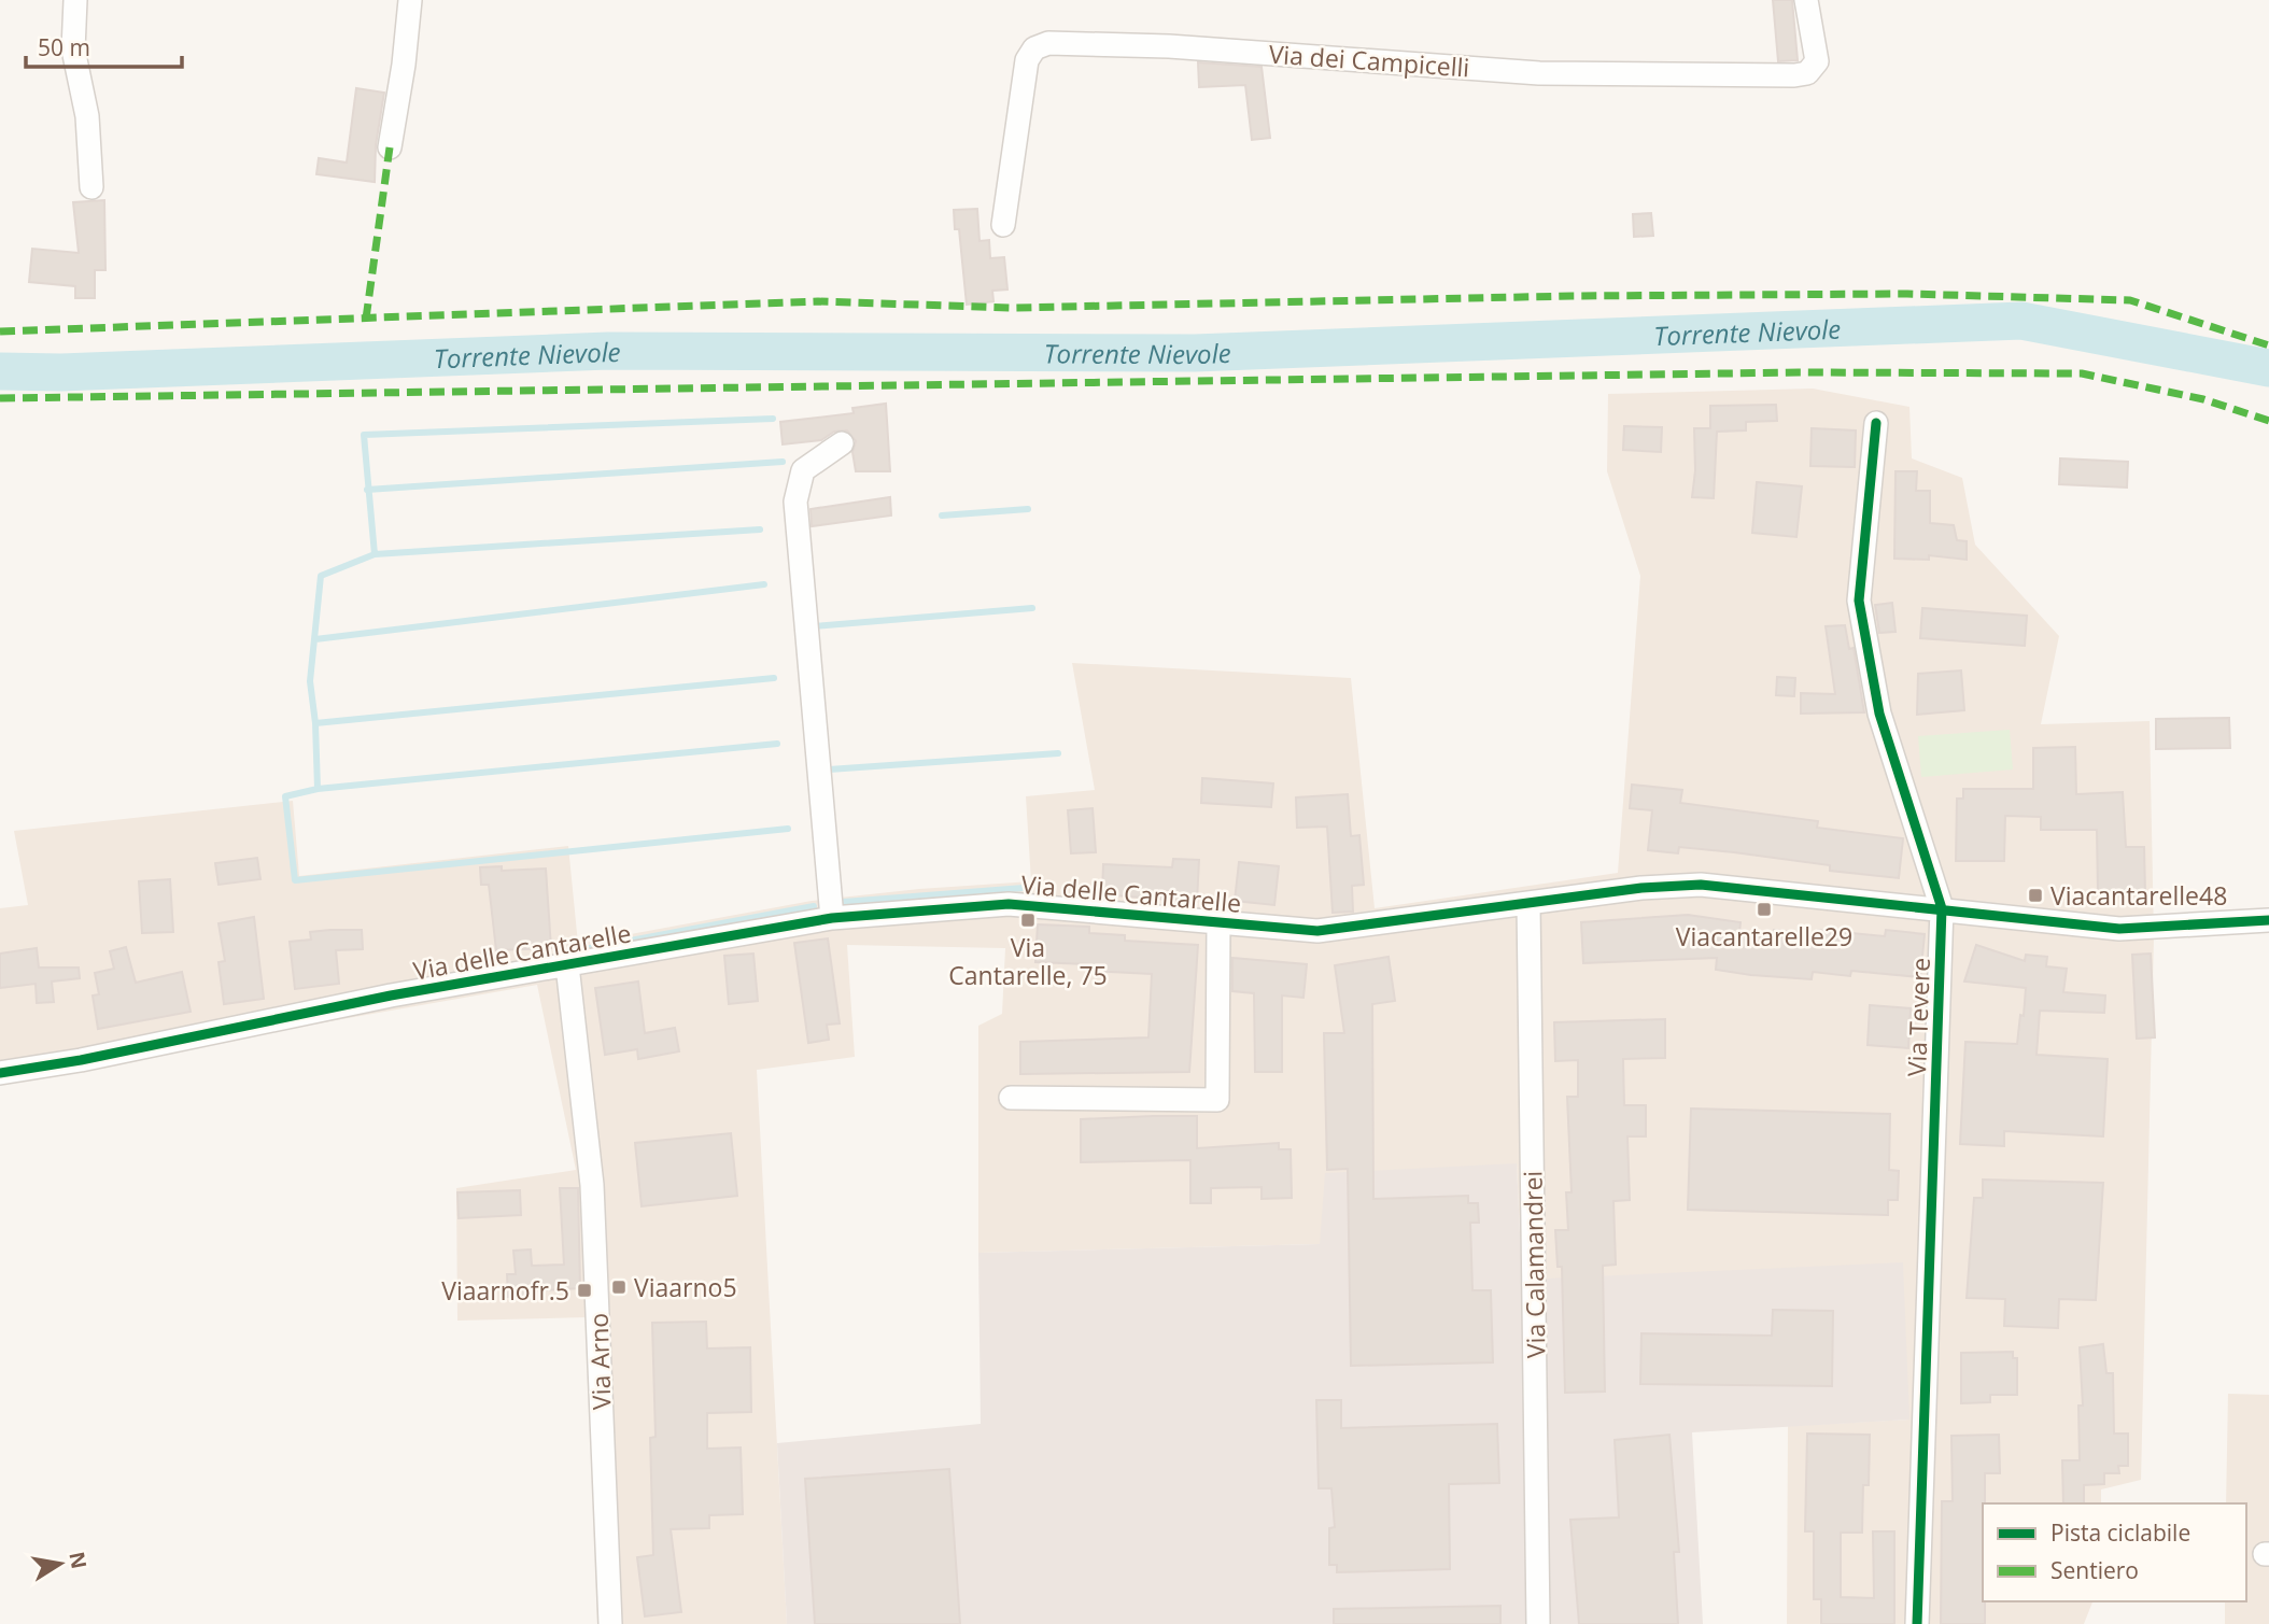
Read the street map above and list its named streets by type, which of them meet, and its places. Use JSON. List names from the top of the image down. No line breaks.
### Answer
{"streets":{"street":["Via dei Campicelli","Via delle Cantarelle","Via Tevere","Via Calamandrei","Via Arno"]},"crossings":[["Via delle Cantarelle","Via Tevere"],["Via delle Cantarelle","Via Calamandrei"],["Via delle Cantarelle","Via Arno"]],"water":["Torrente Nievole"],"places":{"transit":["Viacantarelle48","Viacantarelle29","Via Cantarelle, 75","Viaarno5","Viaarnofr.5"]},"legend":["Pista ciclabile","Sentiero"],"scale_bar":"50 m","north":"right"}
